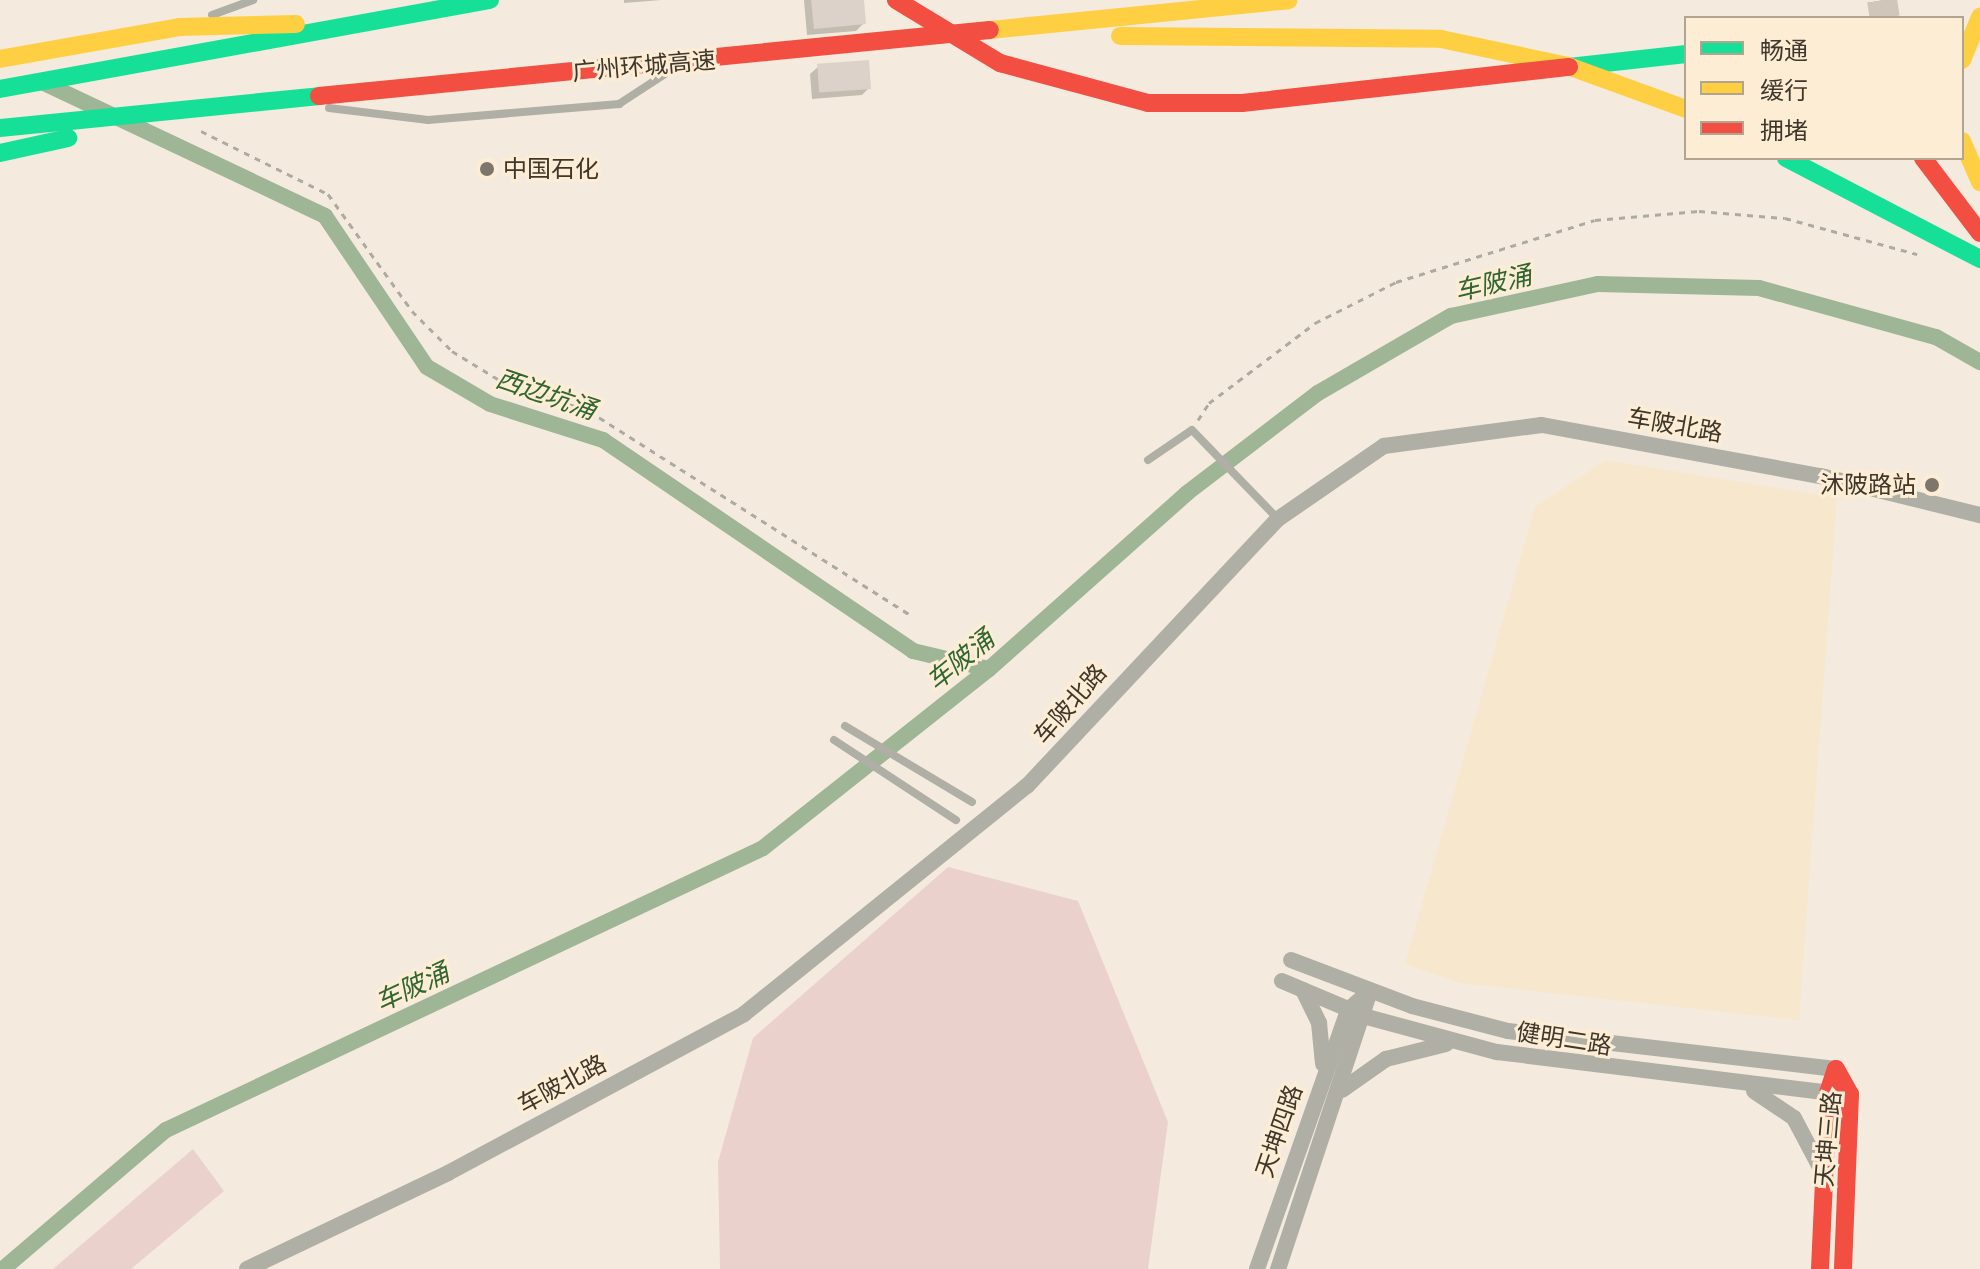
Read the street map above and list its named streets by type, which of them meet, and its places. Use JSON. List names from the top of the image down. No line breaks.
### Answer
{"streets":{"main road":["广州环城高速","天坤三路"],"street":["车陂北路","健明二路","天坤四路"]},"crossings":[["健明二路","天坤四路"],["健明二路","天坤三路"]],"water":["车陂涌","西边坑涌"],"places":["中国石化","沐陂路站"],"legend":["畅通","缓行","拥堵"]}
